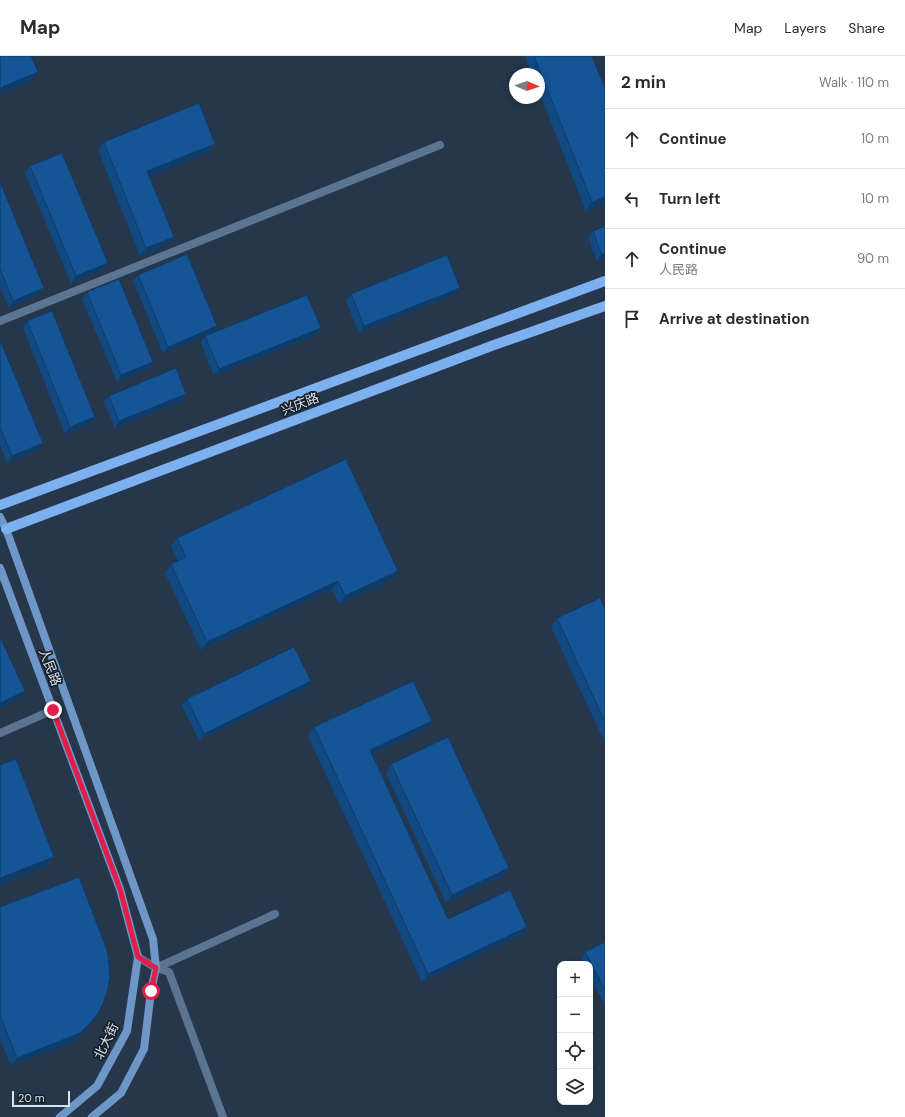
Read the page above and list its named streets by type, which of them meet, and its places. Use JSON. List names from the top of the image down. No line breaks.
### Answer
{"streets":{"main road":["兴庆路","人民路","北大街"]},"crossings":[["人民路","北大街"]],"scale_bar":"20 m","north":"right","page":{"header":"Map","nav":["Map","Layers","Share"],"heading":["2 min","Walk · 110 m"],"list":[["Continue","10 m"],["Turn left","10 m"],["Continue","人民路","90 m"],"Arrive at destination"],"map_buttons":["+","−"],"scale":"20 m"}}
